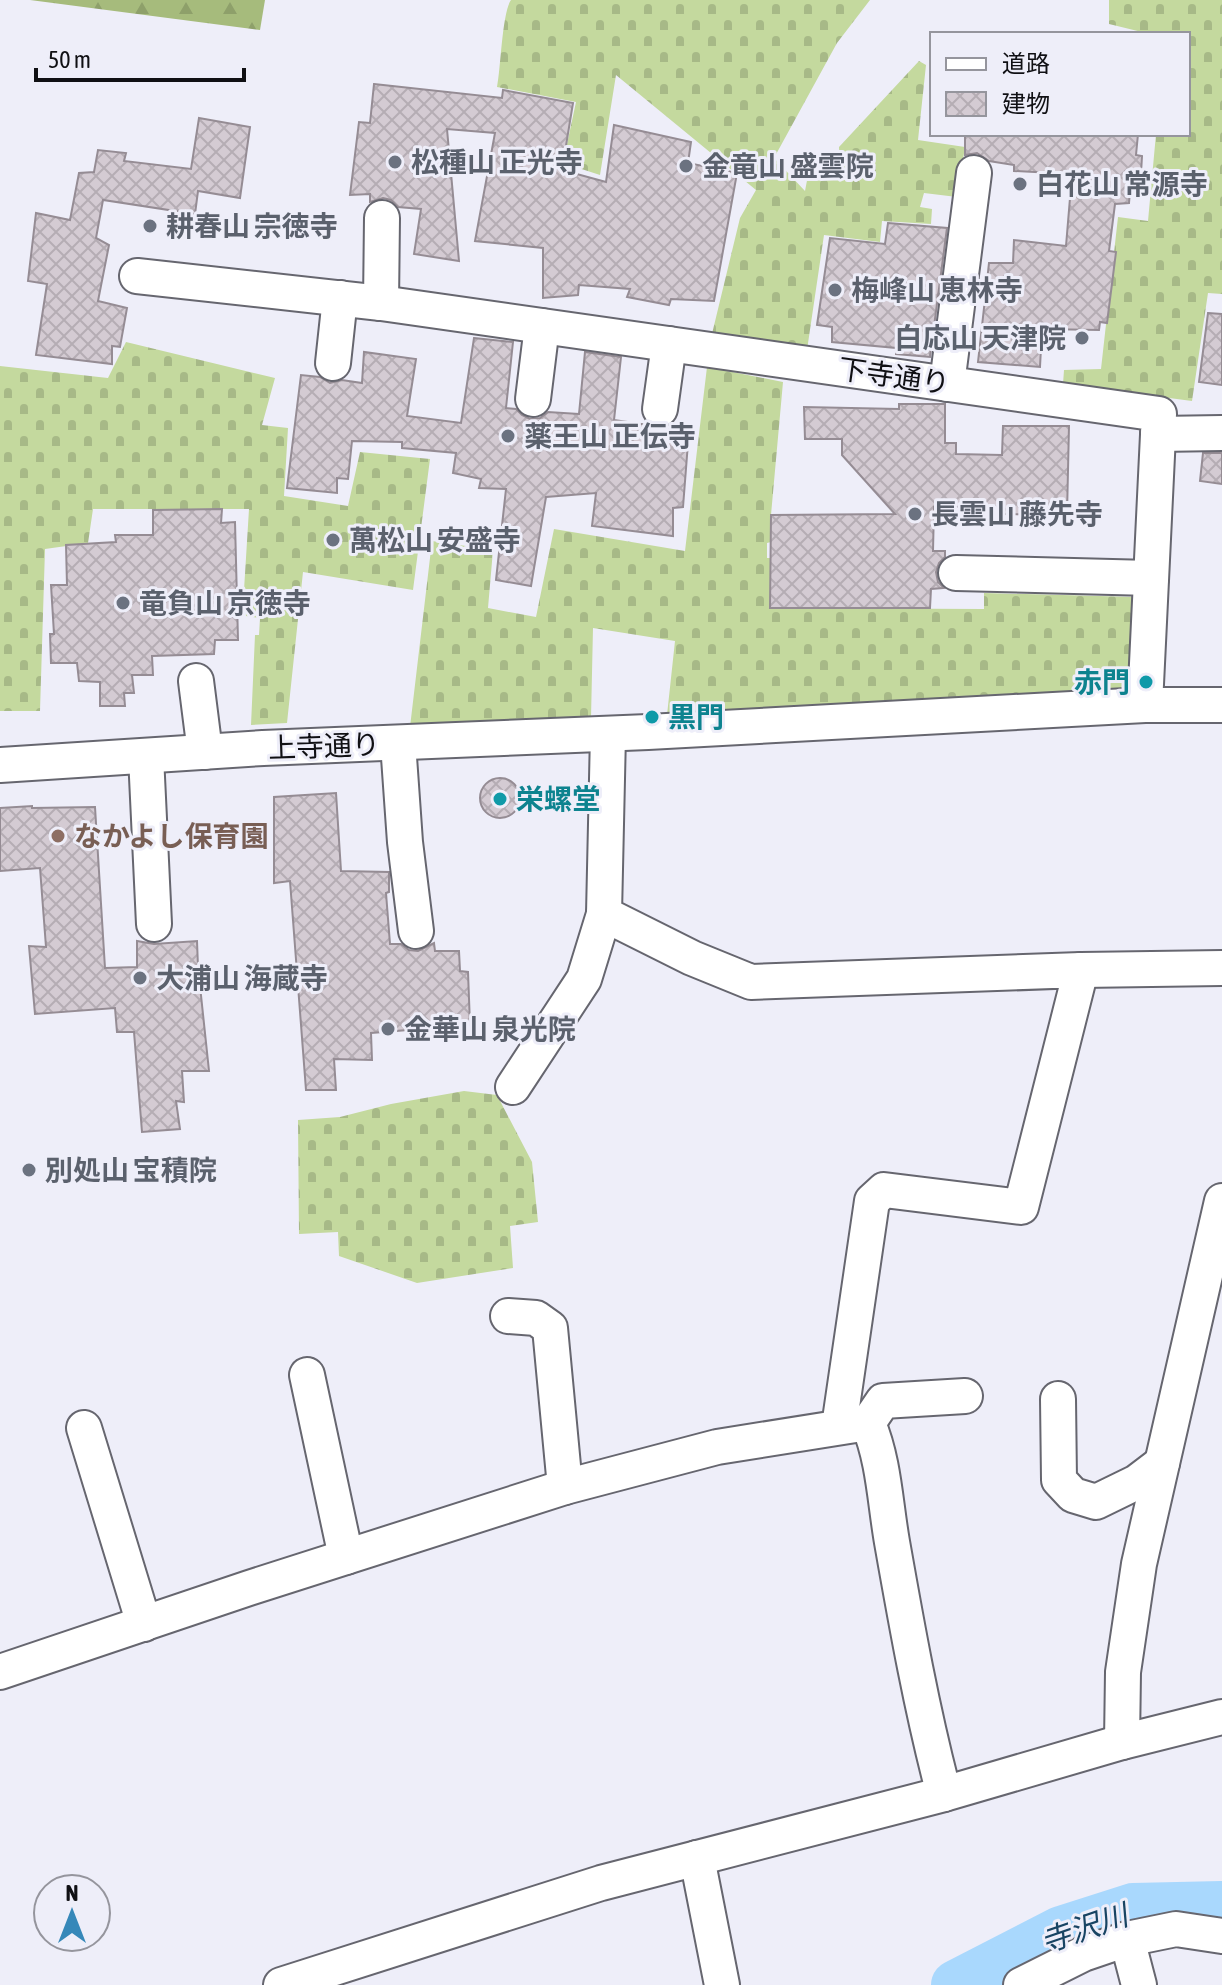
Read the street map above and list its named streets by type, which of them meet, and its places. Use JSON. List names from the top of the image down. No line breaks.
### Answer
{"streets":{"street":["下寺通り","上寺通り"]},"water":["寺沢川"],"places":["松種山 正光寺","金竜山 盛雲院","白花山 常源寺","耕春山 宗徳寺","梅峰山 恵林寺","白応山 天津院","薬王山 正伝寺","長雲山 藤先寺","萬松山 安盛寺","竜負山 京徳寺","赤門","黒門","栄螺堂","なかよし保育園","大浦山 海蔵寺","金華山 泉光院","別処山 宝積院"],"legend":["道路","建物"],"scale_bar":"50 m","north":"top"}
